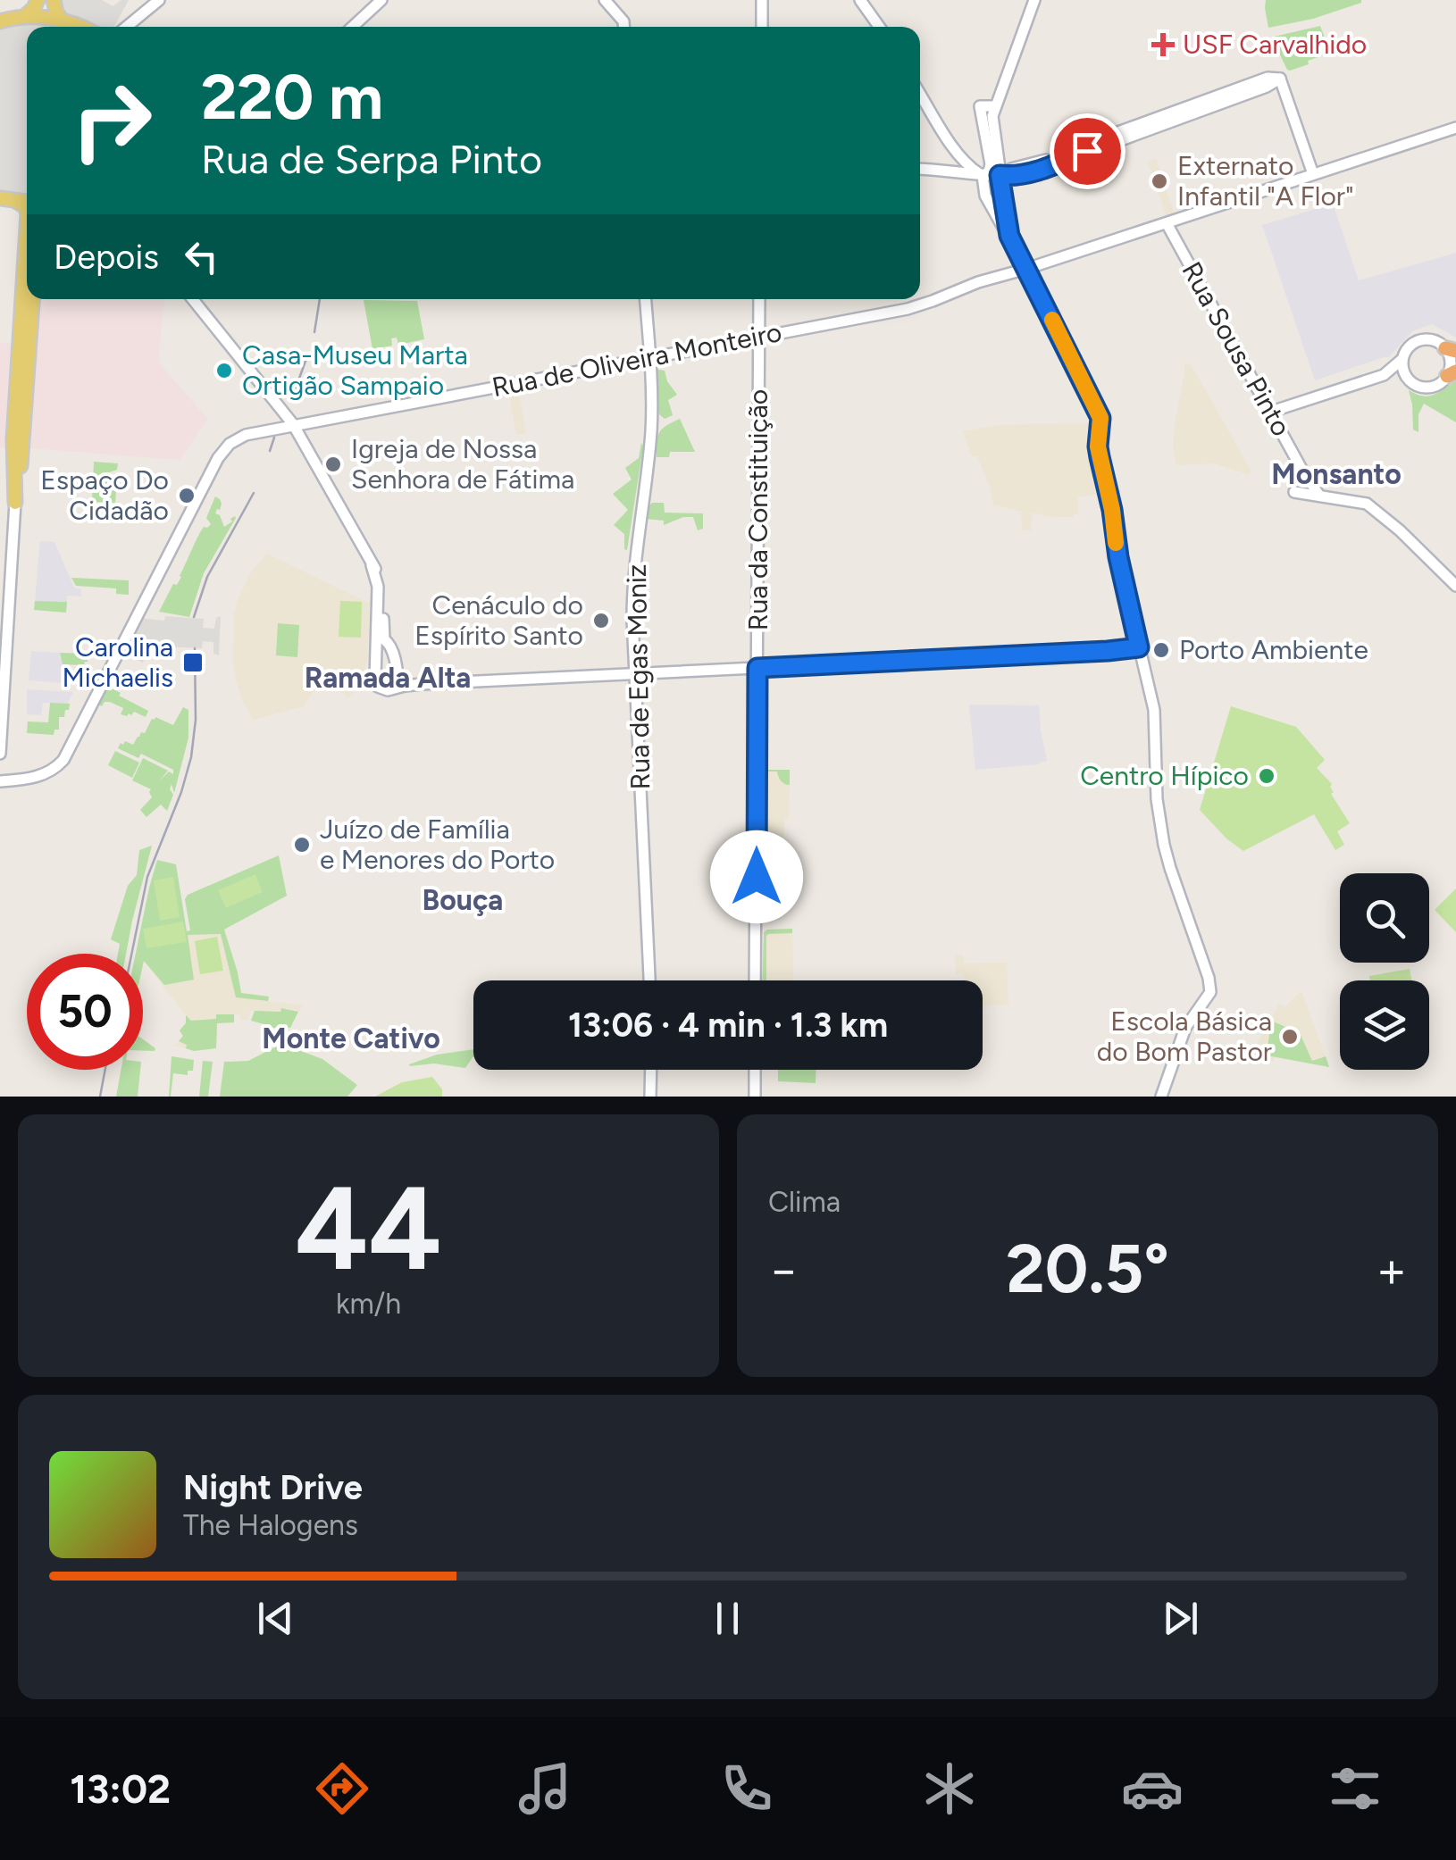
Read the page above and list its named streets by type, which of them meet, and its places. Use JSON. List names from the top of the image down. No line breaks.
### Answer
{"streets":{"street":["Rua Sousa Pinto","Rua de Oliveira Monteiro","Rua da Constituição","Rua de Egas Moniz"]},"crossings":[["Rua Sousa Pinto","Rua de Oliveira Monteiro"],["Rua de Oliveira Monteiro","Rua da Constituição"],["Rua de Oliveira Monteiro","Rua de Egas Moniz"]],"districts":["Monsanto","Ramada Alta","Bouça","Monte Cativo"],"places":{"health":["USF Carvalhido"],"other":["Externato Infantil \"A Flor\"","Casa-Museu Marta Ortigão Sampaio","Igreja de Nossa Senhora de Fátima","Espaço Do Cidadão","Cenáculo do Espírito Santo","Porto Ambiente","Centro Hípico","Juízo de Família e Menores do Porto","Escola Básica do Bom Pastor"],"transit":["Carolina Michaelis"]},"page":{"turn":["220 m","Rua de Serpa Pinto"],"then":"Depois","limit":"50","trip":"13:06 · 4 min · 1.3 km","tile":[["44","km/h"],"Clima"],"heat":["−","20.5°","+"],"song":["Night Drive","The Halogens"],"tabs":"13:02"}}
